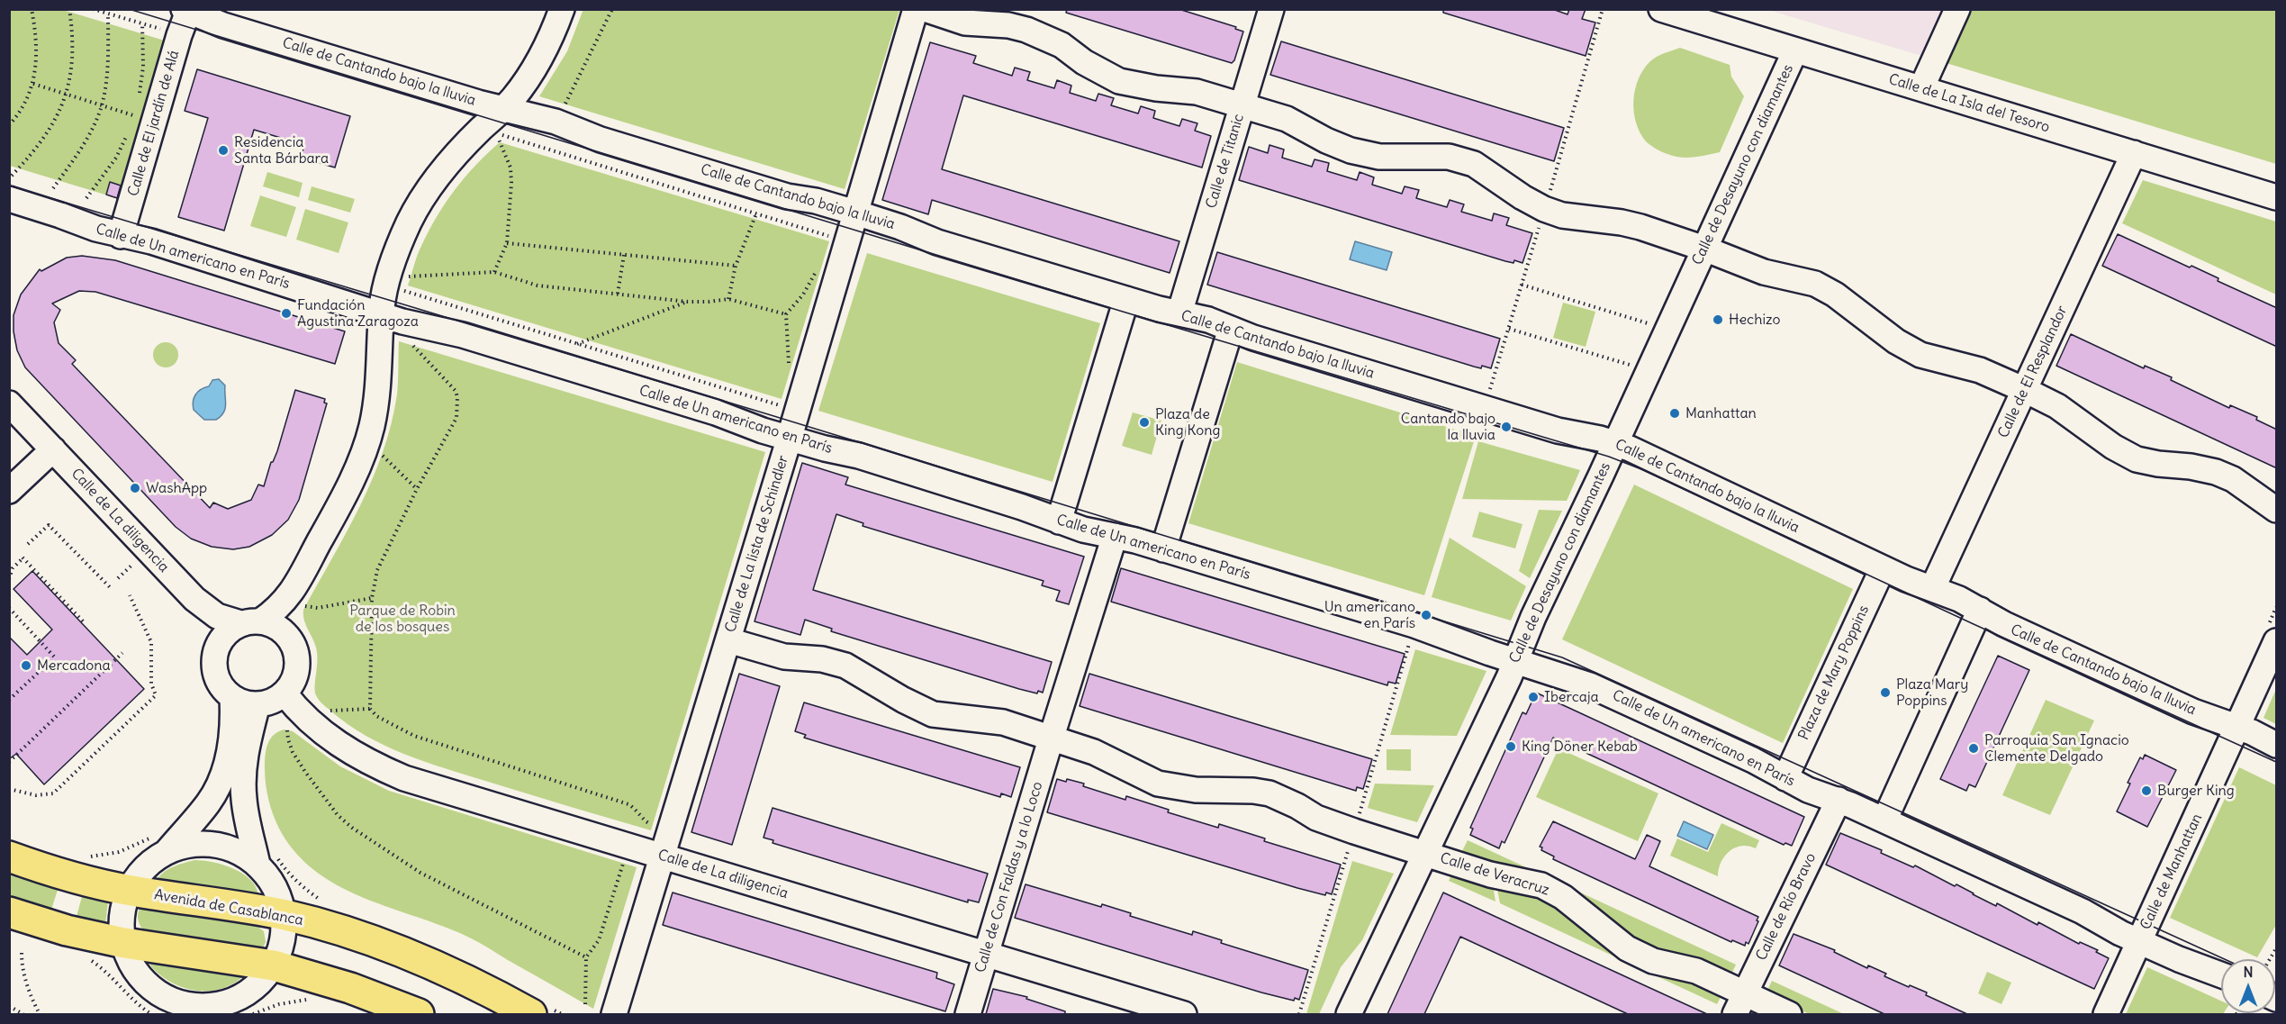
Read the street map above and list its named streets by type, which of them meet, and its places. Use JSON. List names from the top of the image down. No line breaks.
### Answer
{"streets":{"main road":["Avenida de Casablanca"],"street":["Calle de Cantando bajo la lluvia","Calle de La Isla del Tesoro","Calle de El jardín de Alá","Calle de Titanic","Calle de Desayuno con diamantes","Calle de Un americano en París","Calle de El Resplandor","Calle de La diligencia","Calle de La lista de Schindler","Plaza de Mary Poppins","Calle de Manhattan","Calle de Veracruz","Calle de Con Faldas y a lo Loco","Calle de Río Bravo"]},"crossings":[["Calle de Cantando bajo la lluvia","Calle de El jardín de Alá"],["Calle de Cantando bajo la lluvia","Calle de Titanic"],["Calle de Cantando bajo la lluvia","Calle de Desayuno con diamantes"],["Calle de Cantando bajo la lluvia","Calle de El Resplandor"],["Calle de Cantando bajo la lluvia","Calle de La lista de Schindler"],["Calle de Cantando bajo la lluvia","Plaza de Mary Poppins"],["Calle de Cantando bajo la lluvia","Calle de Manhattan"],["Calle de La Isla del Tesoro","Calle de Desayuno con diamantes"],["Calle de La Isla del Tesoro","Calle de El Resplandor"],["Calle de El jardín de Alá","Calle de Un americano en París"],["Calle de Desayuno con diamantes","Calle de Un americano en París"],["Calle de Desayuno con diamantes","Calle de Veracruz"],["Calle de Un americano en París","Calle de La lista de Schindler"],["Calle de Un americano en París","Plaza de Mary Poppins"],["Calle de Un americano en París","Calle de Manhattan"],["Calle de Un americano en París","Calle de Río Bravo"],["Calle de La diligencia","Calle de La lista de Schindler"],["Calle de La diligencia","Calle de Con Faldas y a lo Loco"],["Calle de La lista de Schindler","Calle de Veracruz"],["Calle de Veracruz","Calle de Con Faldas y a lo Loco"],["Calle de Veracruz","Calle de Río Bravo"]],"parks":["Parque de Robin de los bosques"],"places":["Residencia Santa Bárbara","Fundación Agustina Zaragoza","Hechizo","Manhattan","Plaza de King Kong","Cantando bajo la lluvia","WashApp","Un americano en París","Mercadona","Plaza Mary Poppins","Ibercaja","King Döner Kebab","Parroquia San Ignacio Clemente Delgado","Burger King"],"north":"top"}
